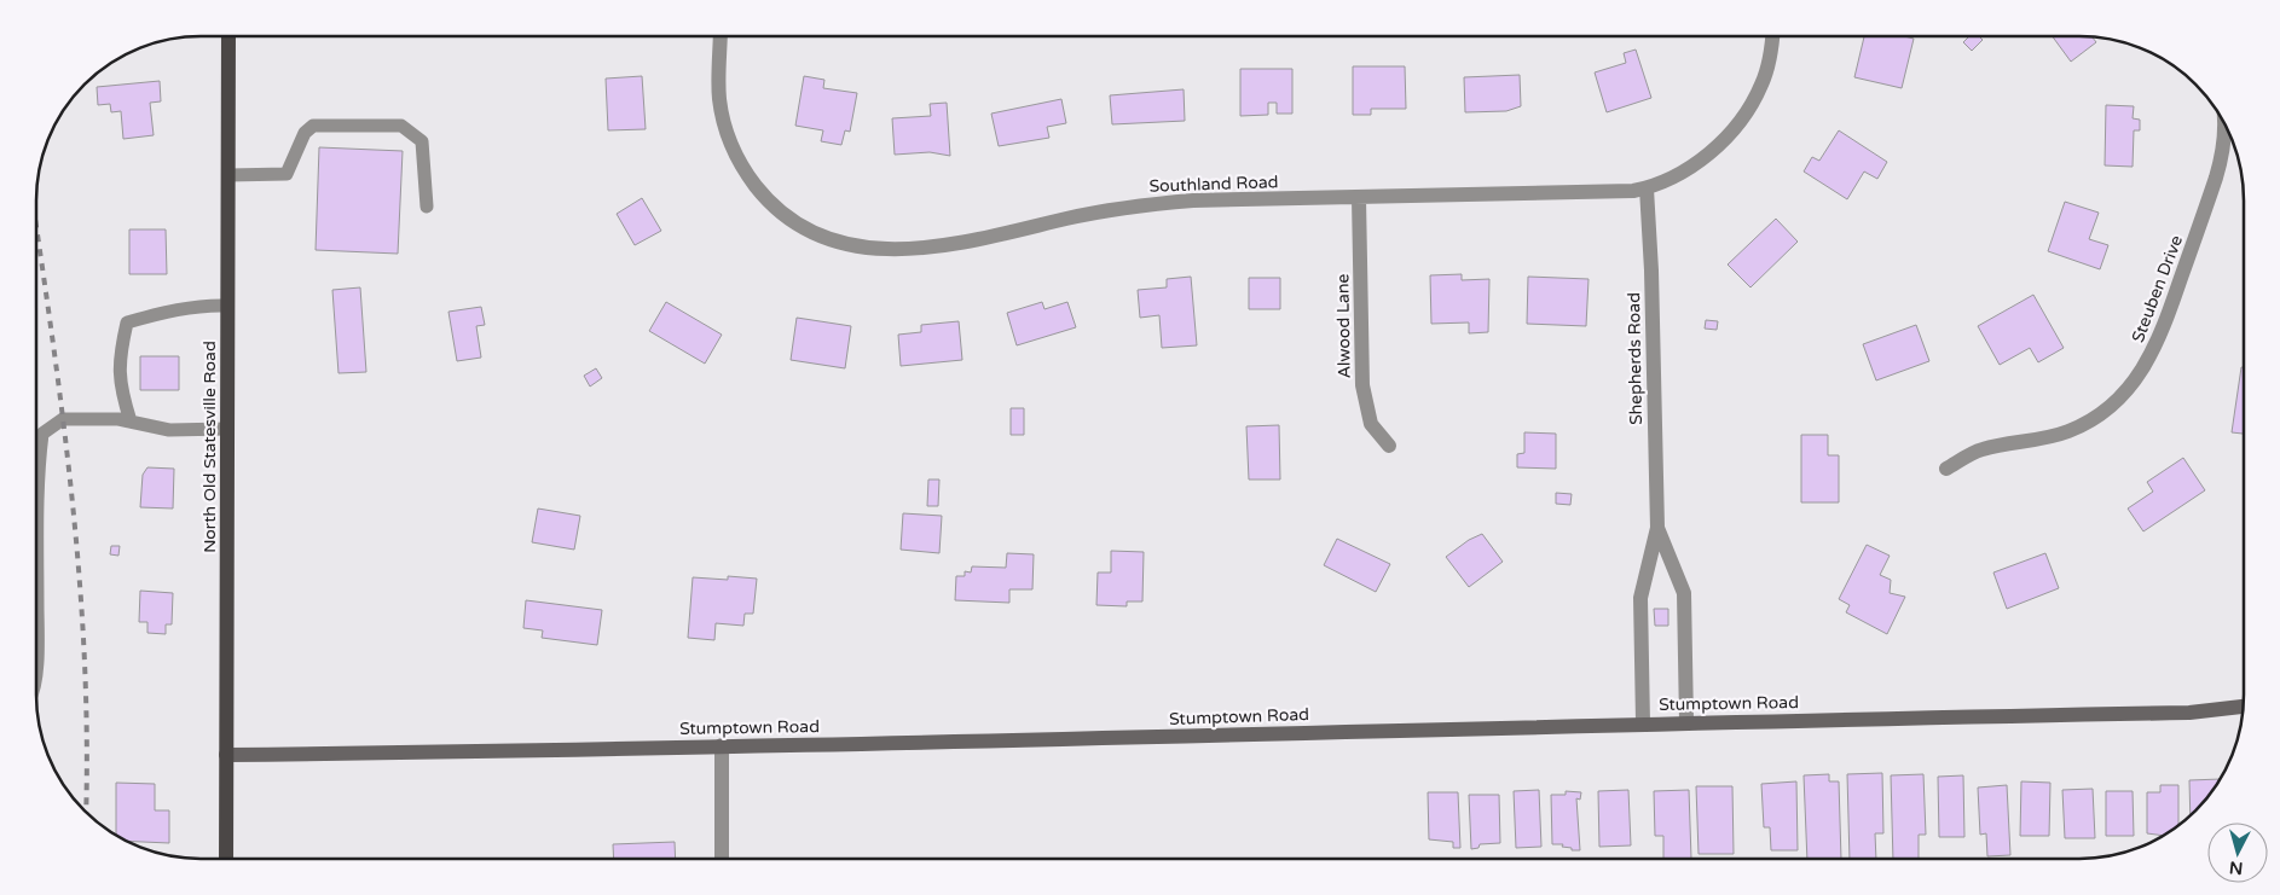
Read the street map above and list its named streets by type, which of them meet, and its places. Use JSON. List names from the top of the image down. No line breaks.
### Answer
{"streets":{"main road":["North Old Statesville Road"],"street":["Southland Road","Steuben Drive","Alwood Lane","Shepherds Road","Stumptown Road"]},"crossings":[["Southland Road","Alwood Lane"],["Southland Road","Shepherds Road"],["Shepherds Road","Stumptown Road"],["North Old Statesville Road","Stumptown Road"]],"north":"bottom"}
